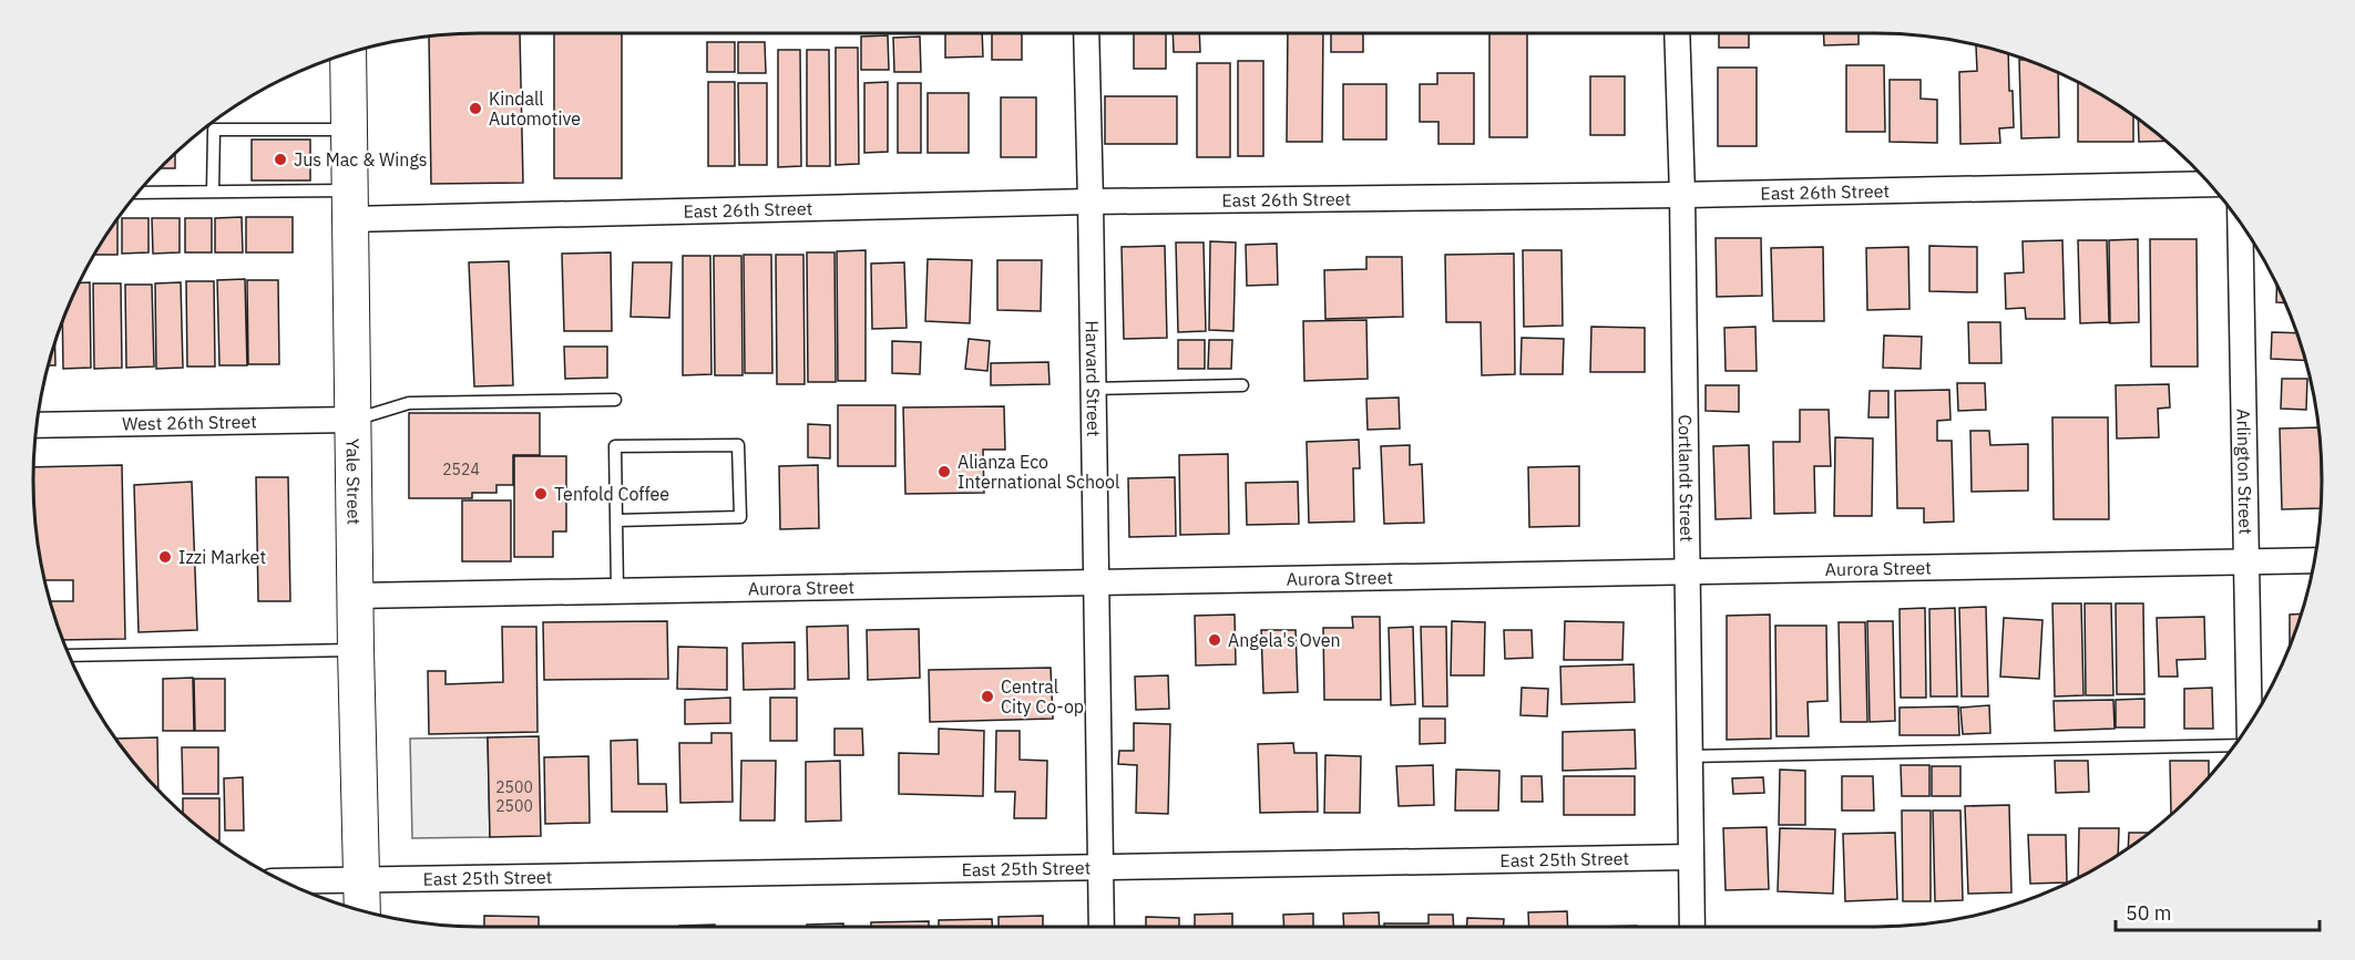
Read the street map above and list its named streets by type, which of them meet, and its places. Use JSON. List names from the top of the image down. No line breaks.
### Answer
{"streets":{"main road":["Yale Street"],"street":["East 26th Street","Harvard Street","West 26th Street","Arlington Street","Cortlandt Street","Aurora Street","East 25th Street"]},"crossings":[["East 26th Street","Harvard Street"],["East 26th Street","Cortlandt Street"],["East 26th Street","Yale Street"],["Harvard Street","Aurora Street"],["Harvard Street","East 25th Street"],["West 26th Street","Yale Street"],["Arlington Street","Aurora Street"],["Cortlandt Street","Aurora Street"],["Cortlandt Street","East 25th Street"],["Yale Street","Aurora Street"],["Yale Street","East 25th Street"]],"places":["Kindall Automotive","Jus Mac & Wings","Alianza Eco International School","Tenfold Coffee","Izzi Market","Angela's Oven","Central City Co-op"],"house_numbers":["2524","2500","2500"],"scale_bar":"50 m"}
